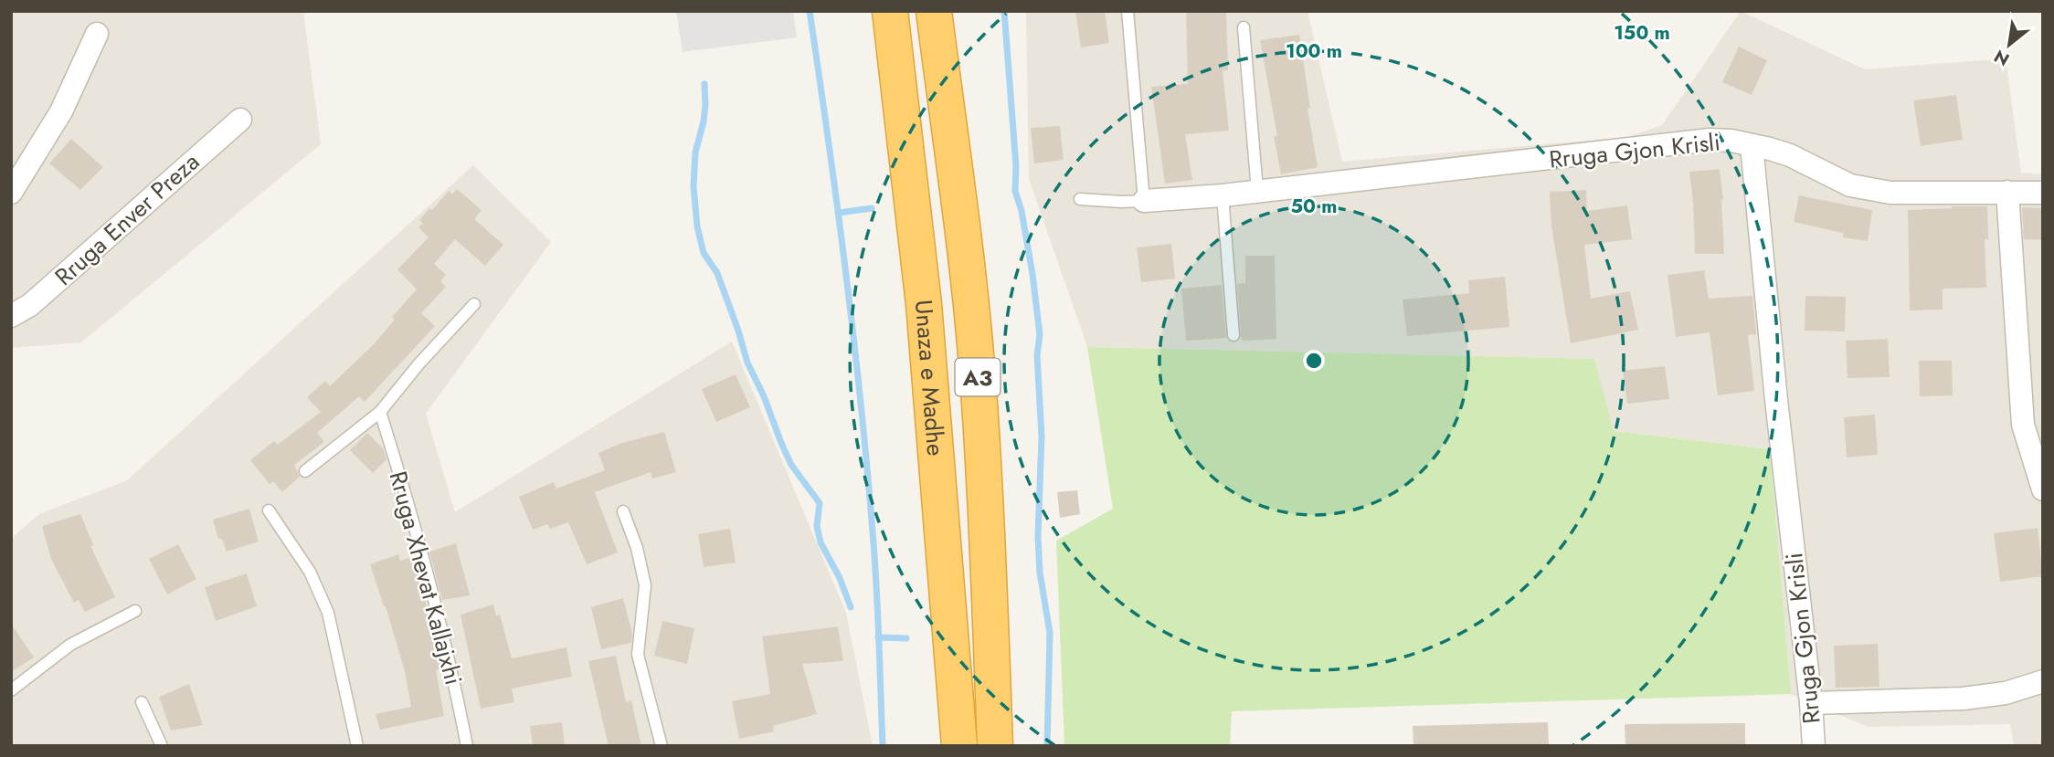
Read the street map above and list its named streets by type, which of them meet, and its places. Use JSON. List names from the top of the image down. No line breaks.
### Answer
{"streets":{"highway":["A3","Unaza e Madhe"],"street":["Rruga Gjon Krisli","Rruga Enver Preza"],"lane":["Rruga Xhevat Kallajxhi"]},"north":"bottom left","rings":["150 m","100 m","50 m"]}
